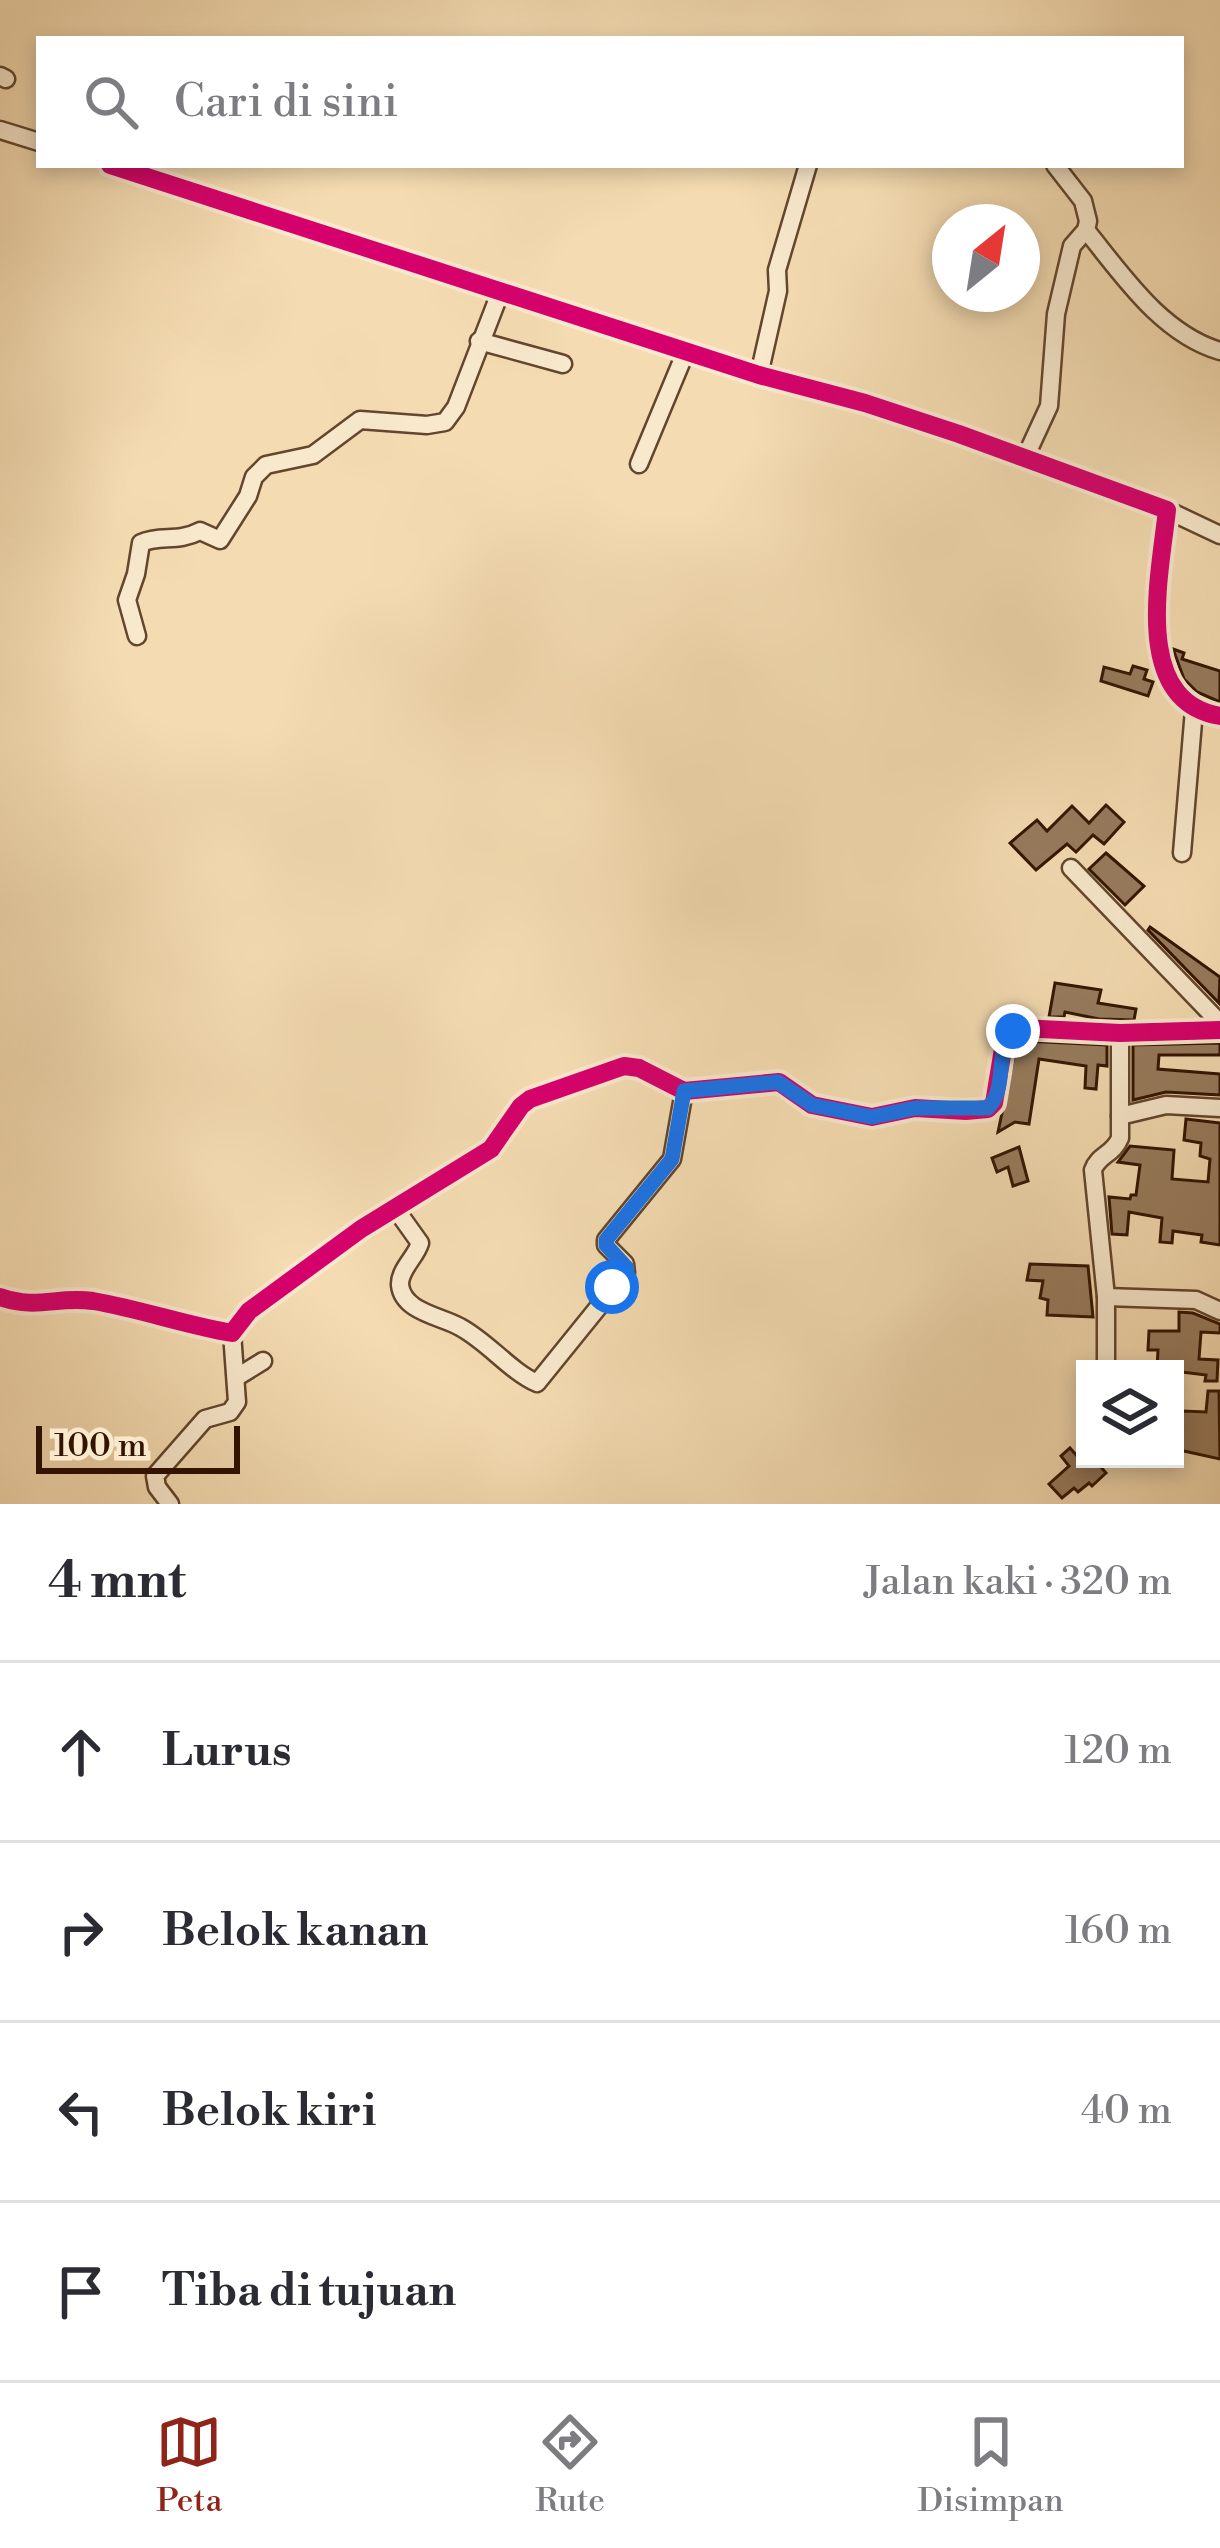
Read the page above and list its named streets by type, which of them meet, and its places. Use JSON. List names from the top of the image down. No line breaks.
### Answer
{"scale_bar":"100 m","north":"top right","page":{"search":"Cari di sini","scale":"100 m","heading":["4 mnt","Jalan kaki · 320 m"],"list":[["Lurus","120 m"],["Belok kanan","160 m"],["Belok kiri","40 m"],"Tiba di tujuan"],"nav":["Peta","Rute","Disimpan"]}}
